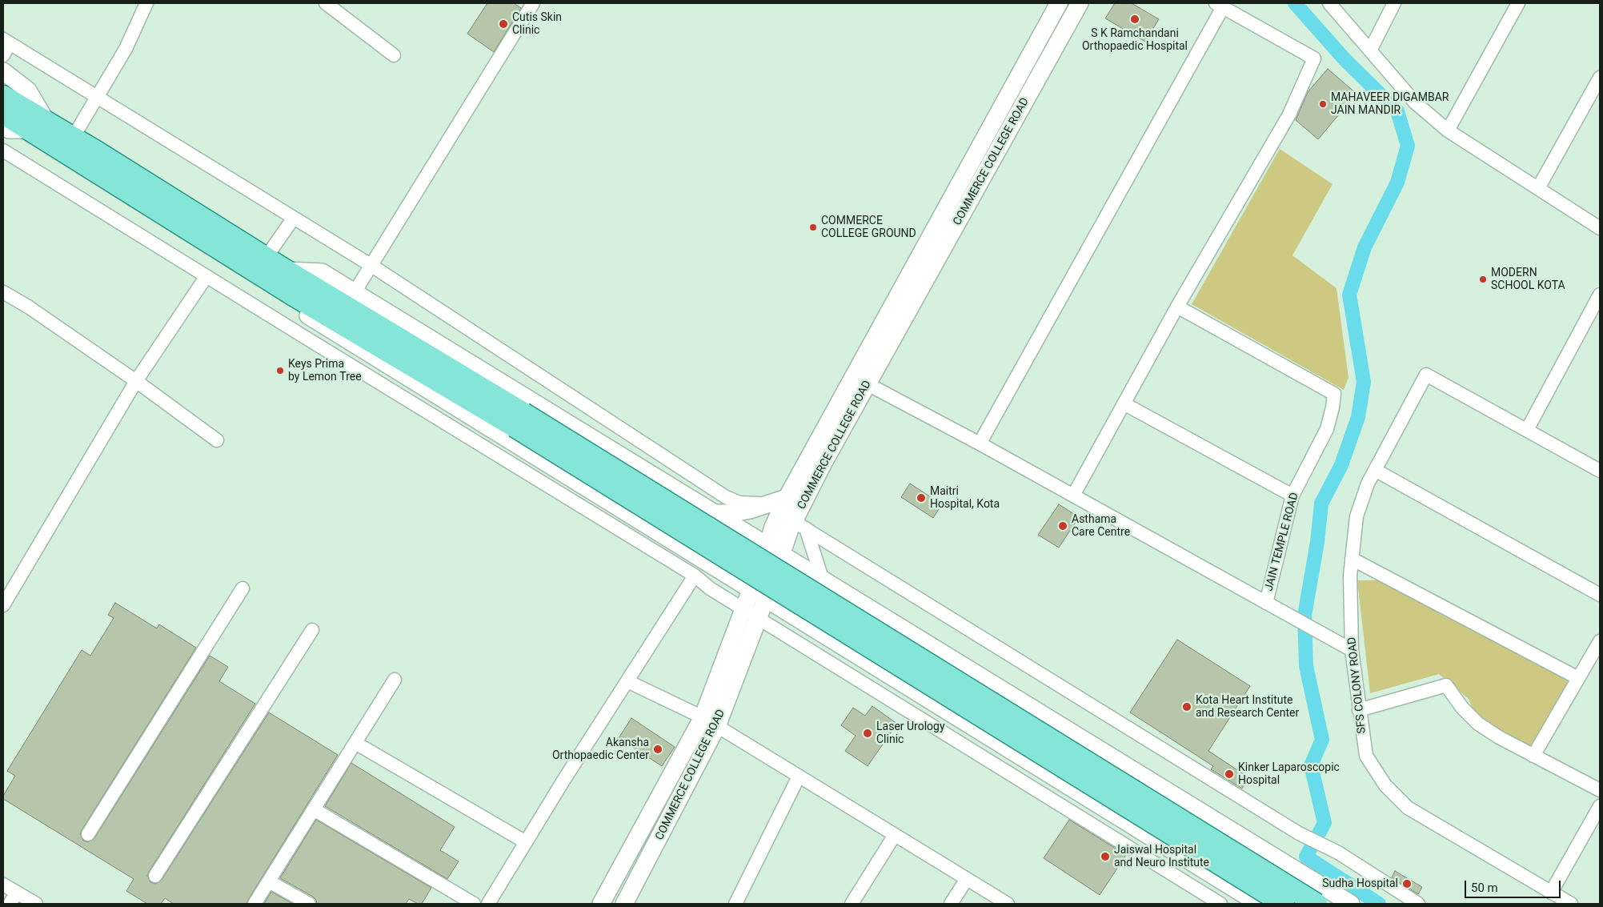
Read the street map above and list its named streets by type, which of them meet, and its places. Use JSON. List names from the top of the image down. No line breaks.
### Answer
{"streets":{"street":["COMMERCE COLLEGE ROAD","JAIN TEMPLE ROAD","SFS COLONY ROAD"]},"places":["S K Ramchandani Orthopaedic Hospital","Cutis Skin Clinic","MAHAVEER DIGAMBAR JAIN MANDIR","COMMERCE COLLEGE GROUND","MODERN SCHOOL KOTA","Keys Prima by Lemon Tree","Maitri Hospital, Kota","Asthama Care Centre","Kota Heart Institute and Research Center","Laser Urology Clinic","Akansha Orthopaedic Center","Kinker Laparoscopic Hospital","Jaiswal Hospital and Neuro Institute","Sudha Hospital"],"scale_bar":"50 m"}
